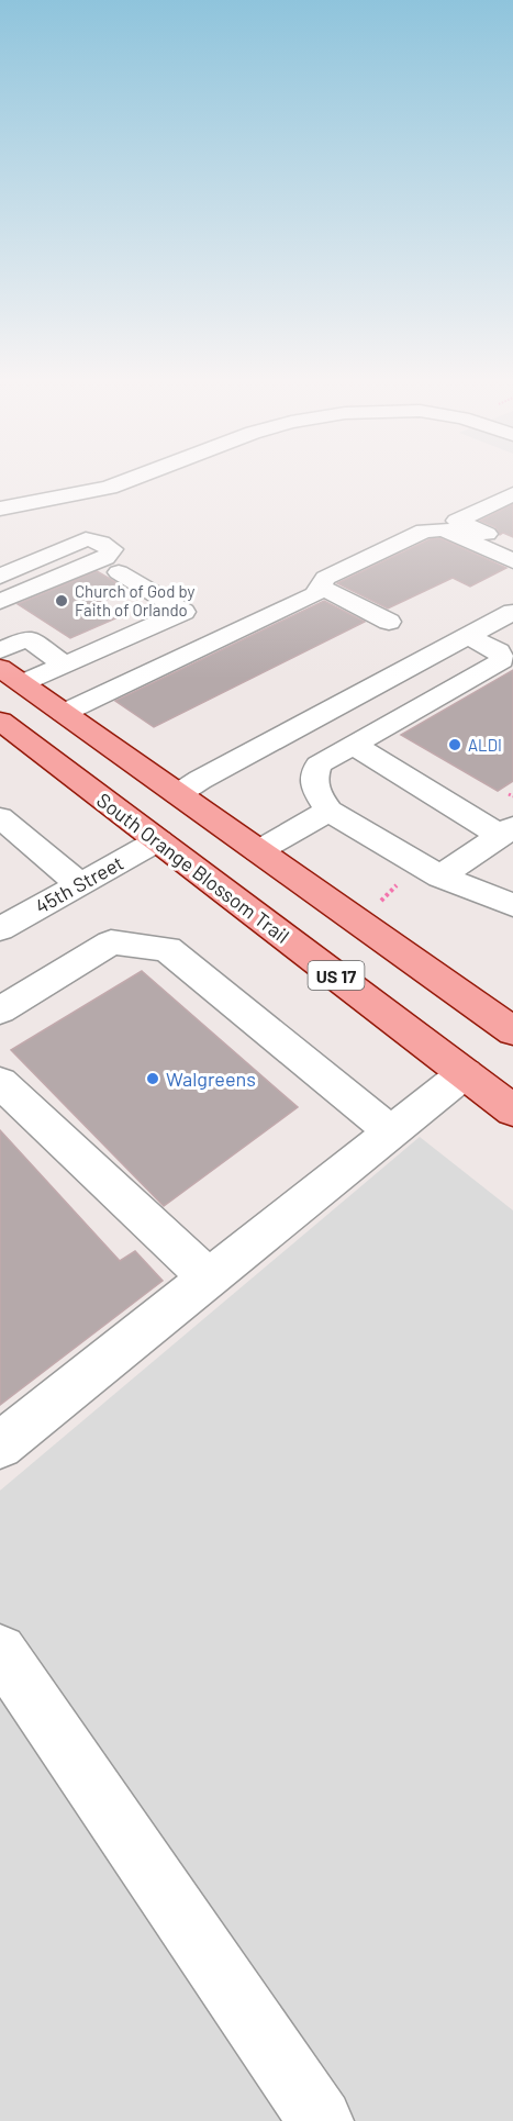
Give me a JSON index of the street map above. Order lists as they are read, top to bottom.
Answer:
{
  "streets": {
    "main road": ["South Orange Blossom Trail", "US 17"],
    "street": ["45th Street"]
  },
  "crossings": [
    ["South Orange Blossom Trail", "45th Street"]
  ],
  "places": ["Church of God by Faith of Orlando", "ALDI", "Walgreens"]
}
